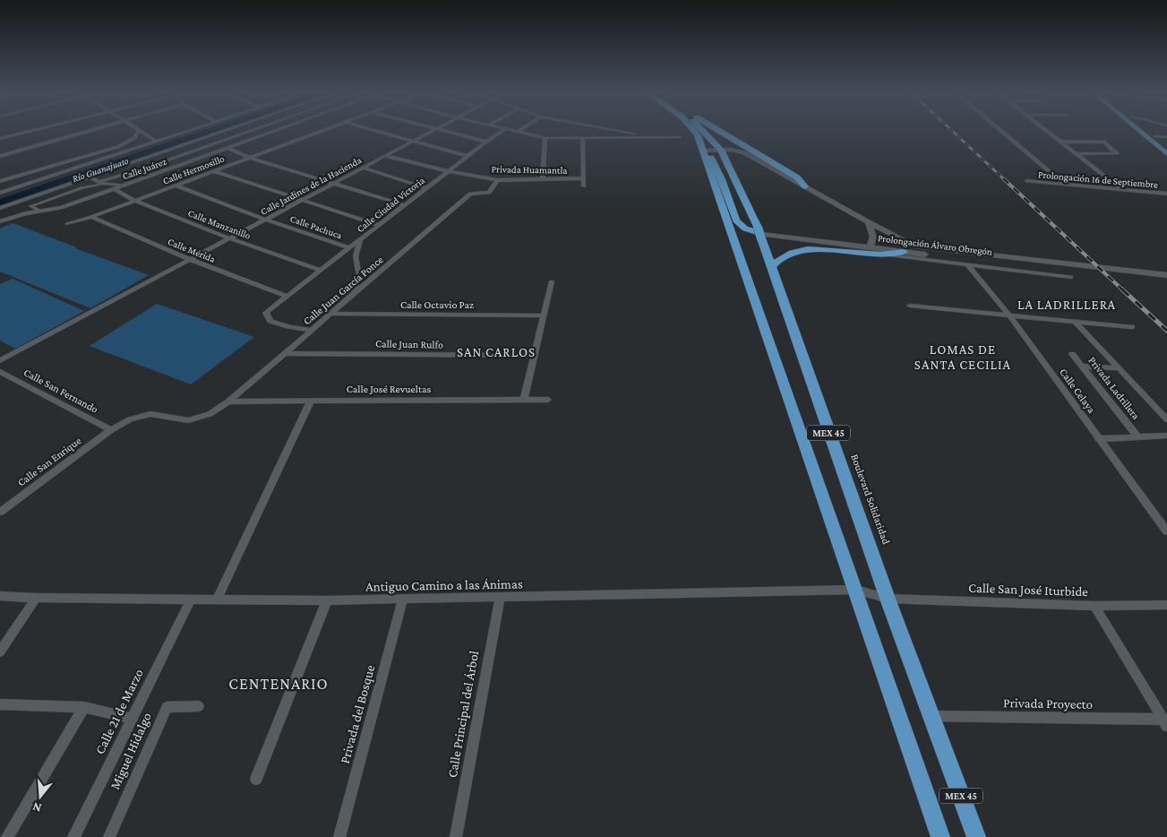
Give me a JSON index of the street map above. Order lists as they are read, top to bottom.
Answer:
{
  "streets": {
    "highway": ["MEX 45", "Boulevard Solidaridad"],
    "street": [
      "Calle Juárez",
      "Calle Hermosillo",
      "Privada Huamantla",
      "Prolongación 16 de Septiembre",
      "Calle Jardines de la Hacienda",
      "Calle Ciudad Victoria",
      "Calle Manzanillo",
      "Calle Pachuca",
      "Prolongación Álvaro Obregón",
      "Calle Mérida",
      "Calle Juan García Ponce",
      "Calle Octavio Paz",
      "Calle Juan Rulfo",
      "Privada Ladrillera",
      "Calle José Revueltas",
      "Calle San Fernando",
      "Calle Celaya",
      "Calle San Enrique",
      "Antiguo Camino a las Ánimas",
      "Calle San José Iturbide",
      "Privada Proyecto",
      "Calle 21 de Marzo",
      "Privada del Bosque",
      "Calle Principal del Árbol",
      "Miguel Hidalgo"
    ]
  },
  "crossings": [
    ["Calle Juárez", "Calle Manzanillo"],
    ["Calle Hermosillo", "Calle Manzanillo"],
    ["Calle Hermosillo", "Calle Pachuca"],
    ["Calle Hermosillo", "Calle Mérida"],
    ["Privada Huamantla", "Calle Jardines de la Hacienda"],
    ["Privada Huamantla", "Calle Ciudad Victoria"],
    ["Calle Jardines de la Hacienda", "Calle Manzanillo"],
    ["Calle Jardines de la Hacienda", "Calle Pachuca"],
    ["Calle Jardines de la Hacienda", "Calle Mérida"],
    ["Calle Ciudad Victoria", "Calle Manzanillo"],
    ["Calle Ciudad Victoria", "Calle Pachuca"],
    ["Calle Ciudad Victoria", "Calle Mérida"],
    ["Prolongación Álvaro Obregón", "Boulevard Solidaridad"],
    ["Calle Juan García Ponce", "Calle Octavio Paz"],
    ["Calle Juan García Ponce", "Calle Juan Rulfo"],
    ["Calle Juan García Ponce", "Calle José Revueltas"],
    ["Calle Juan García Ponce", "Calle San Enrique"],
    ["Calle José Revueltas", "Calle San Enrique"],
    ["Calle San Fernando", "Calle San Enrique"],
    ["MEX 45", "Antiguo Camino a las Ánimas"],
    ["Boulevard Solidaridad", "Antiguo Camino a las Ánimas"],
    ["Boulevard Solidaridad", "Calle San José Iturbide"],
    ["Boulevard Solidaridad", "Privada Proyecto"],
    ["Antiguo Camino a las Ánimas", "Calle San José Iturbide"],
    ["Antiguo Camino a las Ánimas", "Calle 21 de Marzo"],
    ["Antiguo Camino a las Ánimas", "Privada del Bosque"],
    ["Antiguo Camino a las Ánimas", "Calle Principal del Árbol"]
  ],
  "districts": [
    "LA LADRILLERA",
    "LOMAS DE SANTA CECILIA",
    "SAN CARLOS",
    "CENTENARIO"
  ],
  "water": ["Río Guanajuato"],
  "north": "bottom"
}
